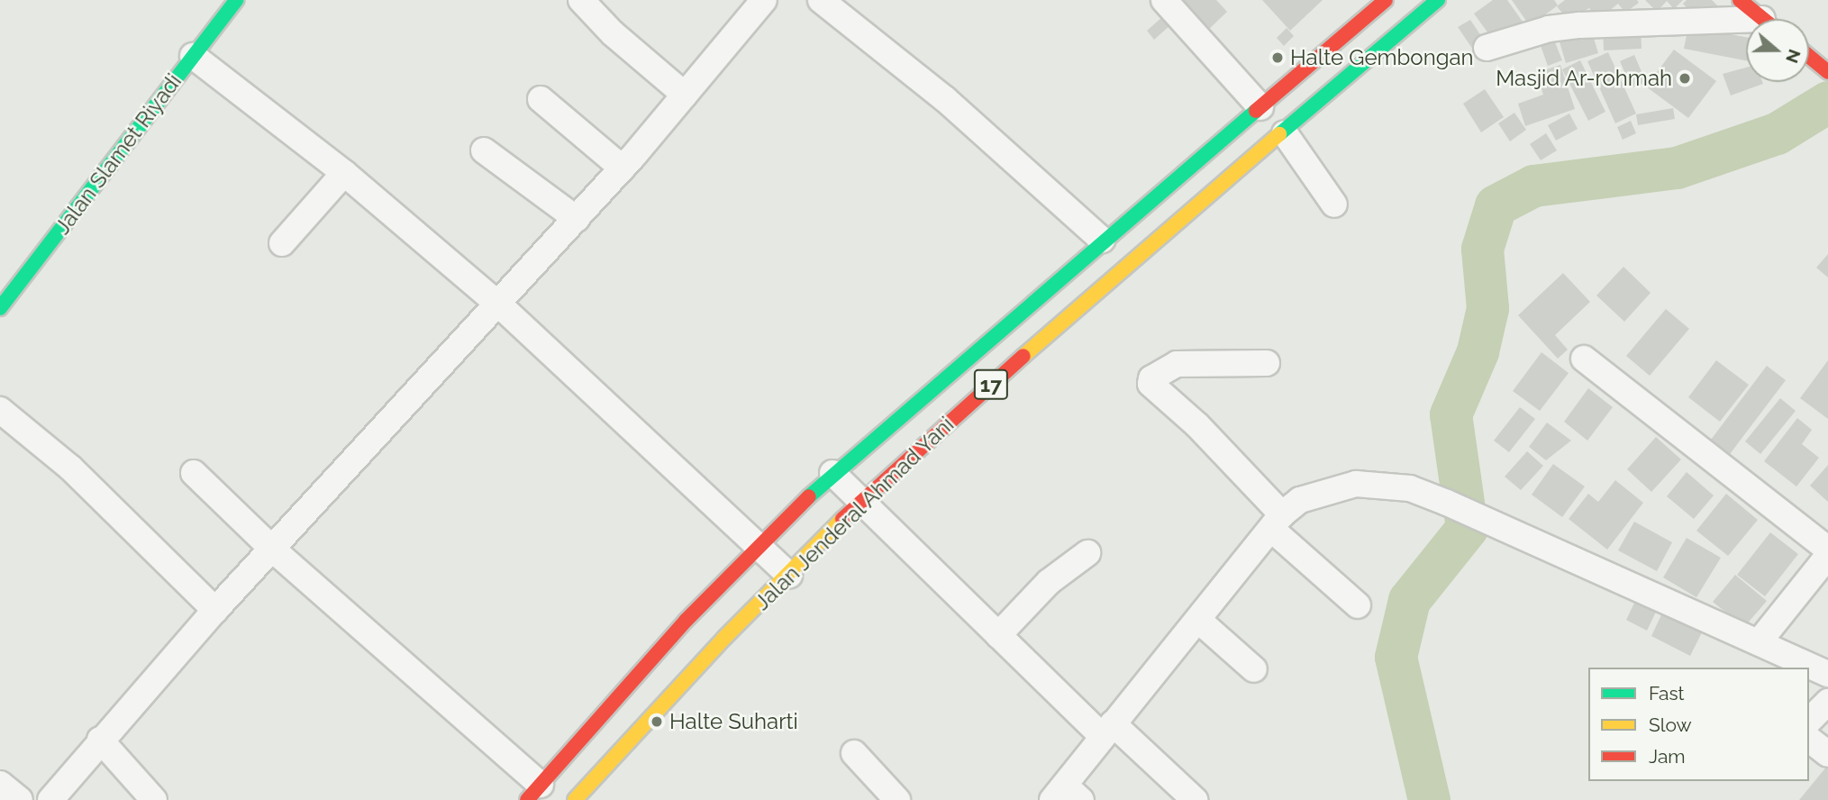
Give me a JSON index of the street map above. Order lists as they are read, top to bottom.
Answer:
{
  "streets": {
    "main road": ["Jalan Slamet Riyadi", "17", "Jalan Jenderal Ahmad Yani"]
  },
  "places": ["Halte Gembongan", "Masjid Ar-rohmah", "Halte Suharti"],
  "legend": ["Fast", "Slow", "Jam"],
  "north": "right"
}
